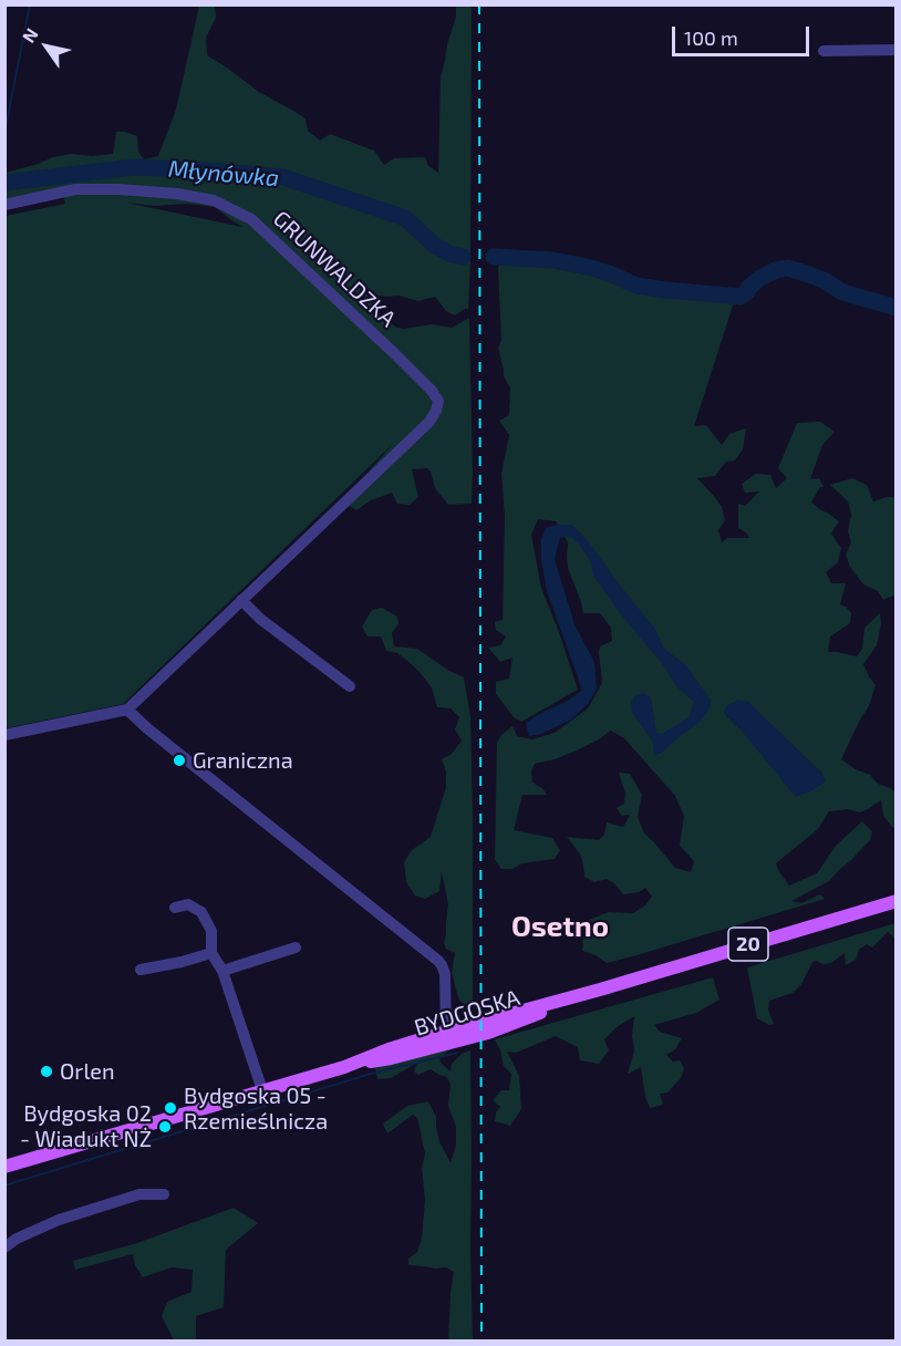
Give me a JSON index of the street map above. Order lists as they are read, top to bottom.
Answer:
{
  "streets": {
    "main road": ["20", "BYDGOSKA"],
    "street": ["GRUNWALDZKA"]
  },
  "districts": ["Osetno"],
  "water": ["Młynówka"],
  "places": [
    "Graniczna",
    "Orlen",
    "Bydgoska 05 - Rzemieślnicza",
    "Bydgoska 02 - Wiadukt NŻ"
  ],
  "scale_bar": "100 m",
  "north": "top left"
}
